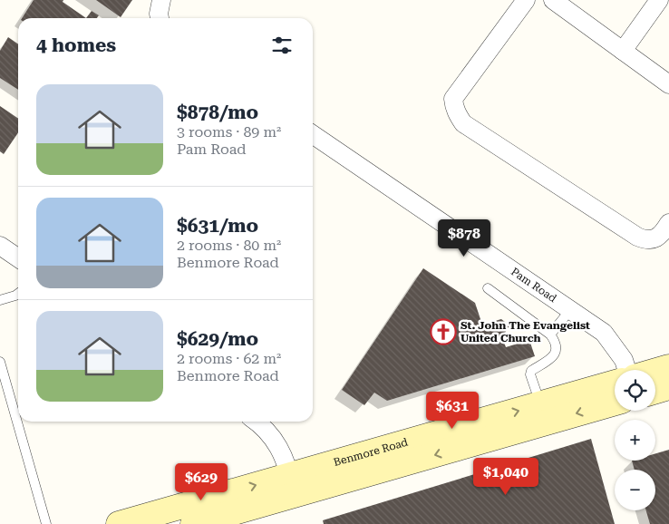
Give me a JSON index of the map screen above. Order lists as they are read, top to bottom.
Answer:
{
  "streets": {
    "street": ["Pam Road", "Benmore Road"]
  },
  "places": {
    "church": ["St. John The Evangelist United Church"]
  },
  "page": {
    "heading": "4 homes",
    "list": [
      {
        "name": "$878/mo",
        "note": "3 rooms · 89 m² · Pam Road"
      },
      {
        "name": "$631/mo",
        "note": "2 rooms · 80 m² · Benmore Road"
      },
      {
        "name": "$629/mo",
        "note": "2 rooms · 62 m² · Benmore Road"
      }
    ],
    "price": [
      "$878",
      "$631",
      "$1,040",
      "$629"
    ],
    "map_buttons": ["+", "−"]
  }
}
